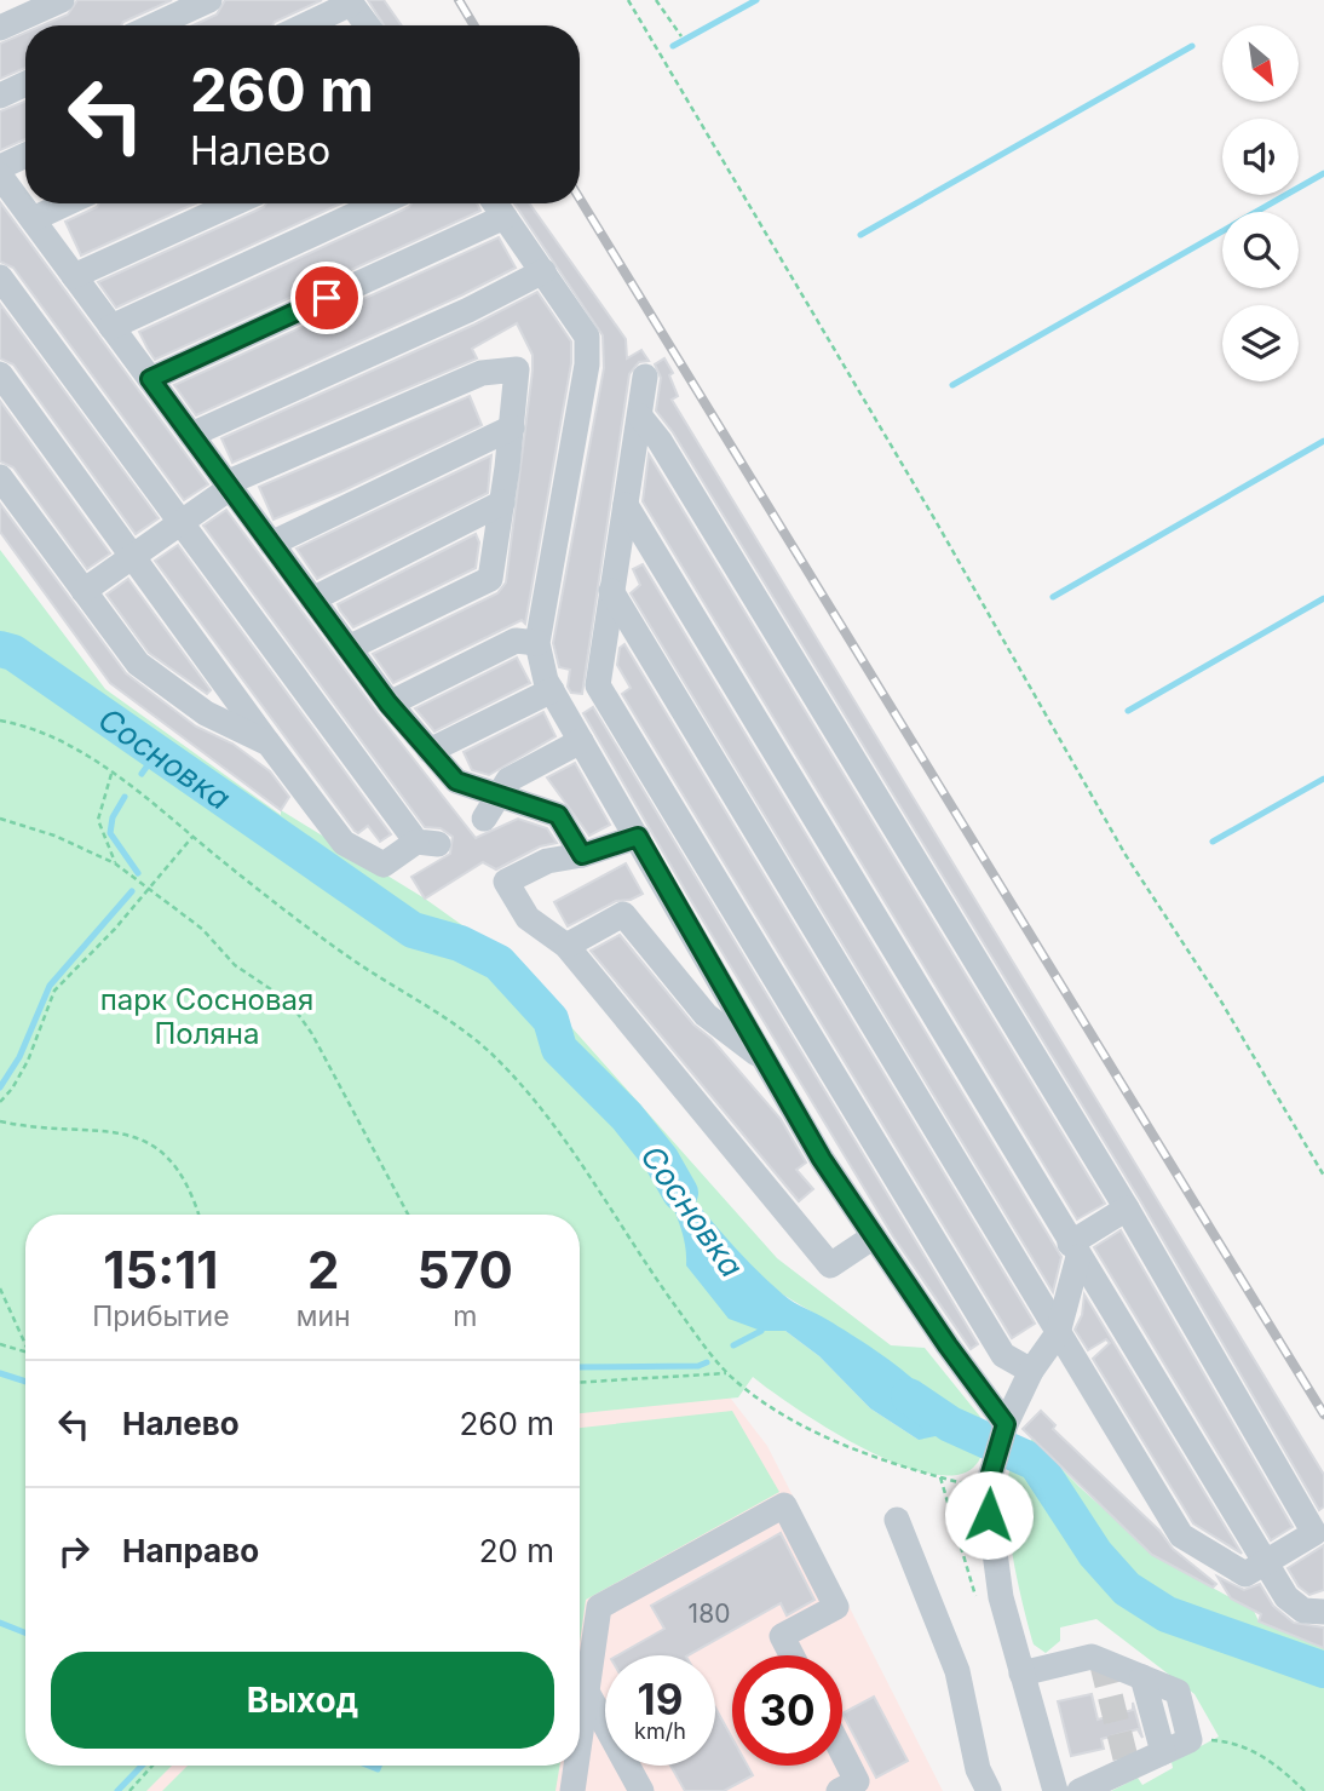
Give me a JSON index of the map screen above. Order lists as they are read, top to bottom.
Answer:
{
  "water": ["Сосновка"],
  "parks": ["парк Сосновая Поляна"],
  "house_numbers": ["180"],
  "north": "bottom right",
  "page": {
    "turn": ["260 m", "Налево"],
    "eta": [
      "15:11",
      "Прибытие",
      "2",
      "мин",
      "570",
      "m"
    ],
    "list": [
      {
        "name": "Налево",
        "value": "260 m"
      },
      {
        "name": "Направо",
        "value": "20 m"
      }
    ],
    "buttons": "Выход",
    "speed": "19 km/h",
    "limit": "30"
  }
}
